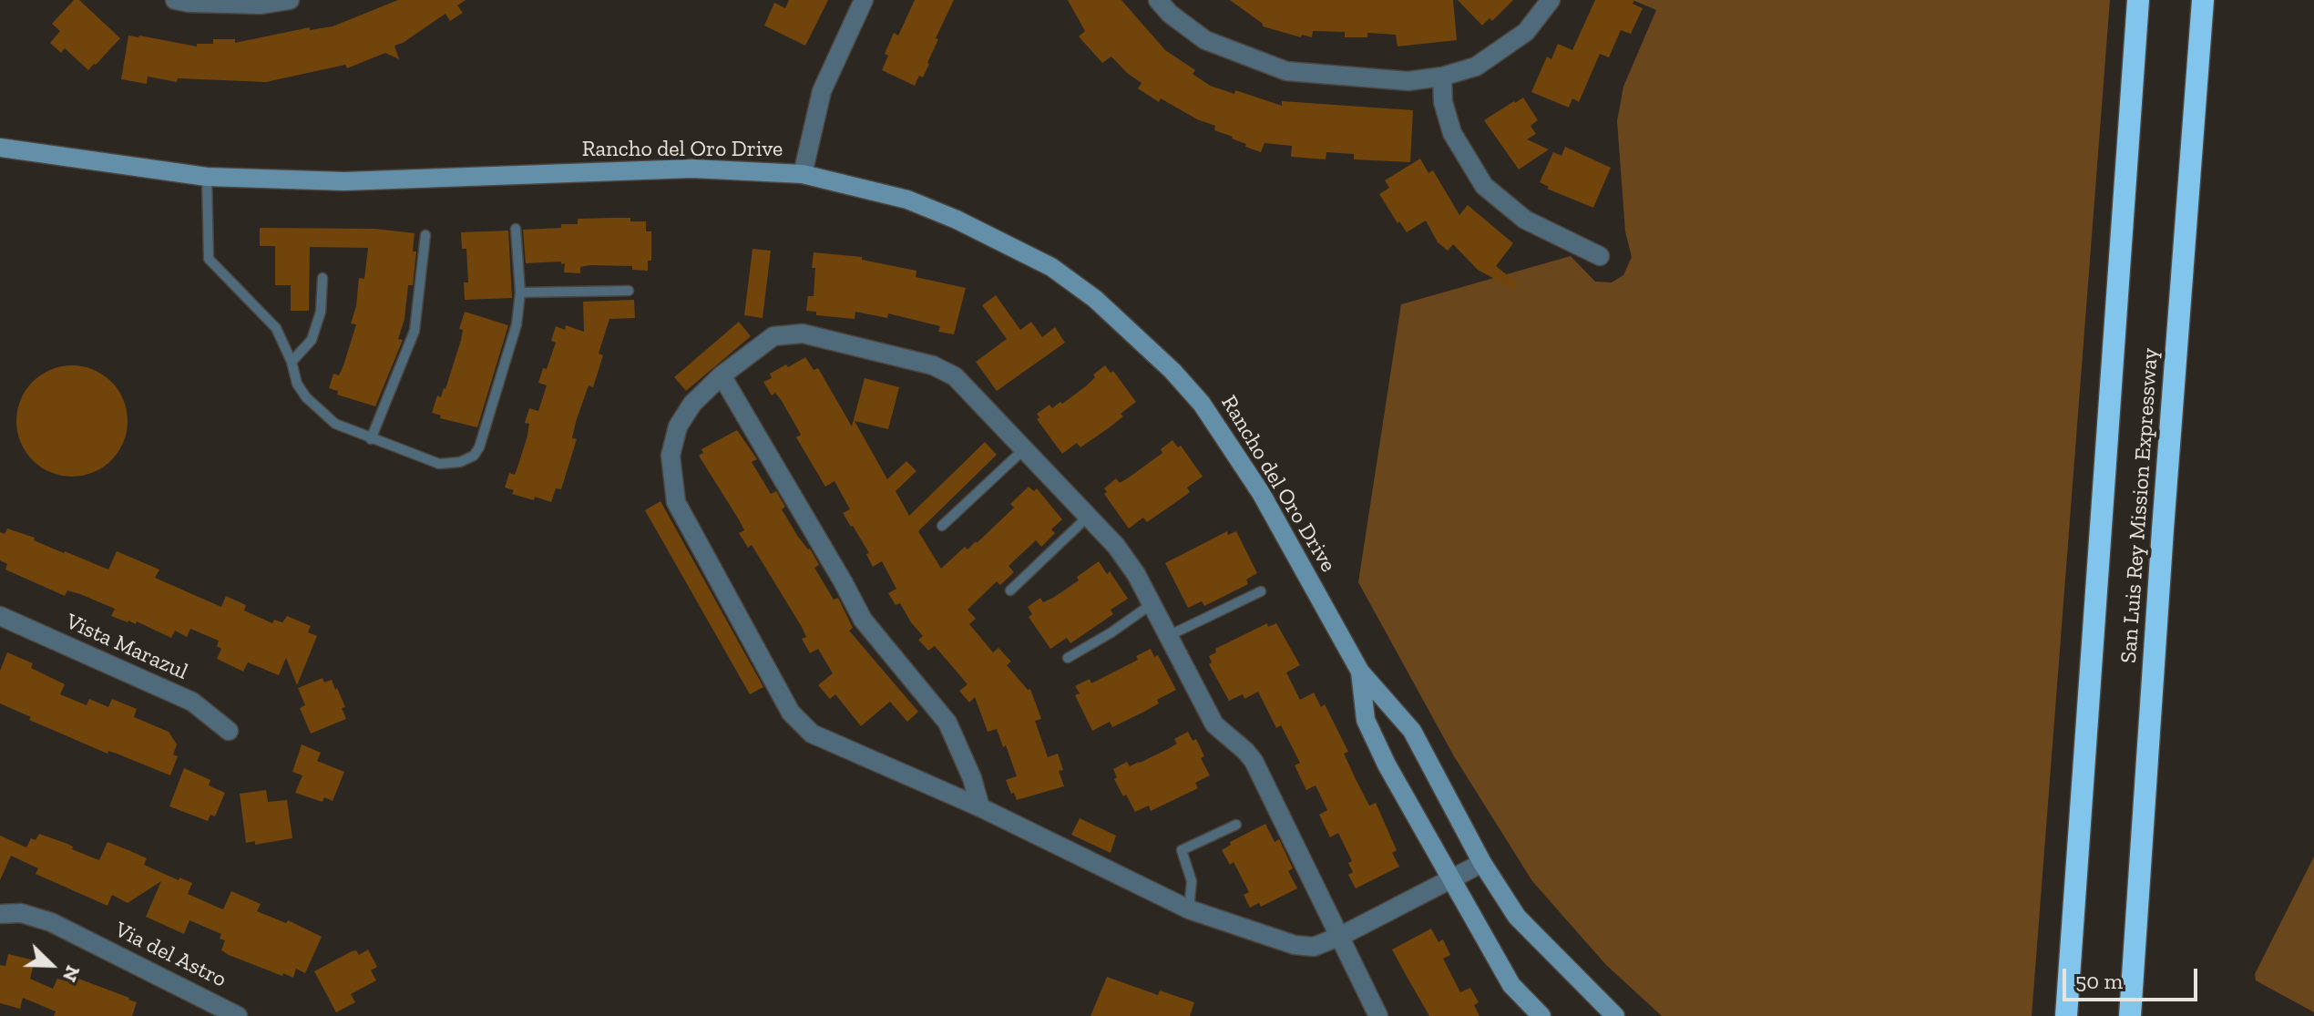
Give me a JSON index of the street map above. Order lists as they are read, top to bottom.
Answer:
{
  "streets": {
    "highway": ["San Luis Rey Mission Expressway"],
    "main road": ["Rancho del Oro Drive"],
    "street": ["Vista Marazul", "Via del Astro"]
  },
  "scale_bar": "50 m",
  "north": "bottom right"
}
